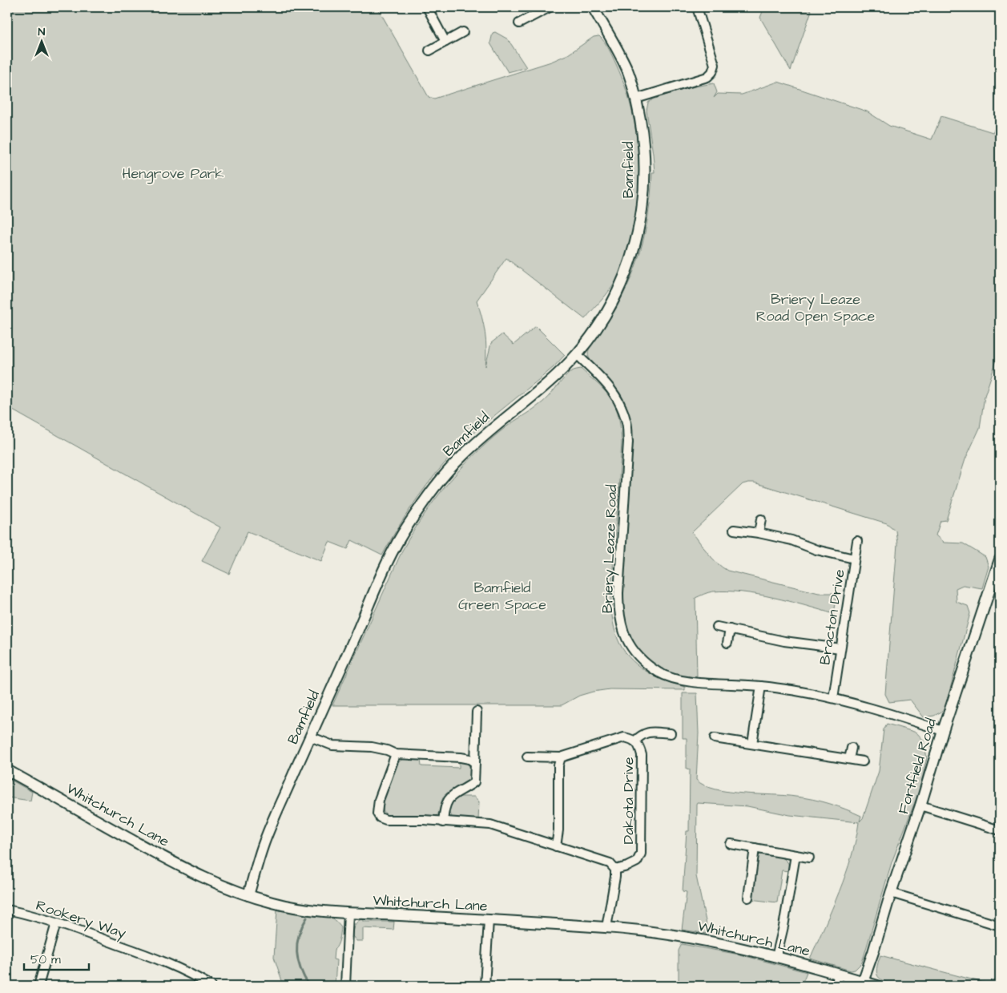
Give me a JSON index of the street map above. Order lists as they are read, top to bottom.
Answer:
{
  "streets": {
    "street": [
      "Bamfield",
      "Briery Leaze Road",
      "Bracton Drive",
      "Fortfield Road",
      "Dakota Drive",
      "Whitchurch Lane",
      "Rookery Way"
    ]
  },
  "crossings": [
    ["Bamfield", "Briery Leaze Road"],
    ["Bamfield", "Whitchurch Lane"],
    ["Briery Leaze Road", "Bracton Drive"],
    ["Briery Leaze Road", "Fortfield Road"],
    ["Fortfield Road", "Whitchurch Lane"]
  ],
  "parks": ["Hengrove Park", "Briery Leaze Road Open Space", "Bamfield Green Space"],
  "scale_bar": "50 m",
  "north": "top"
}
